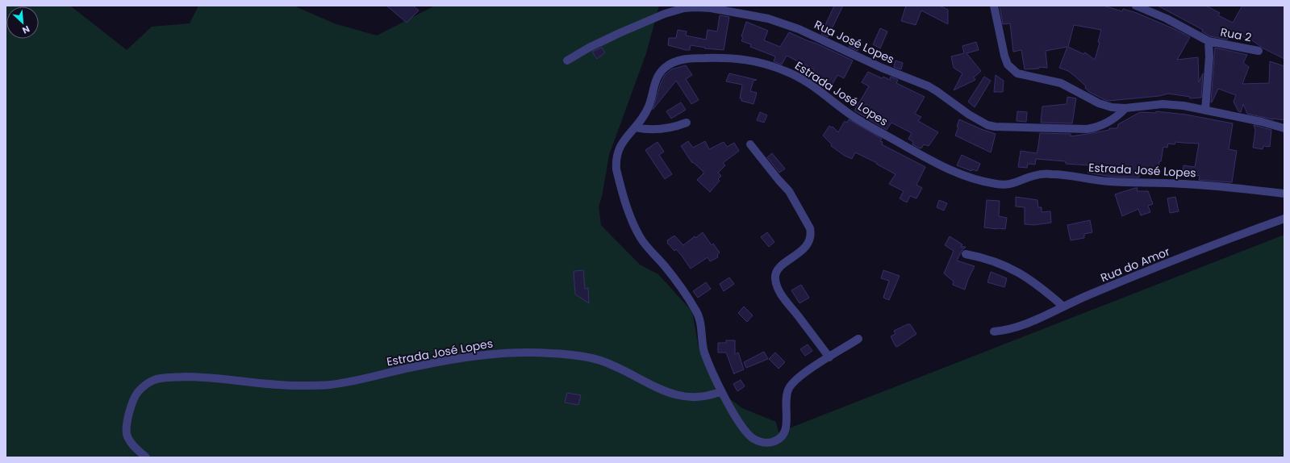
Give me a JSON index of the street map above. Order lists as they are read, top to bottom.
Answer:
{
  "streets": {
    "street": [
      "Rua 2",
      "Rua José Lopes",
      "Estrada José Lopes",
      "Rua do Amor"
    ]
  },
  "north": "bottom right"
}
